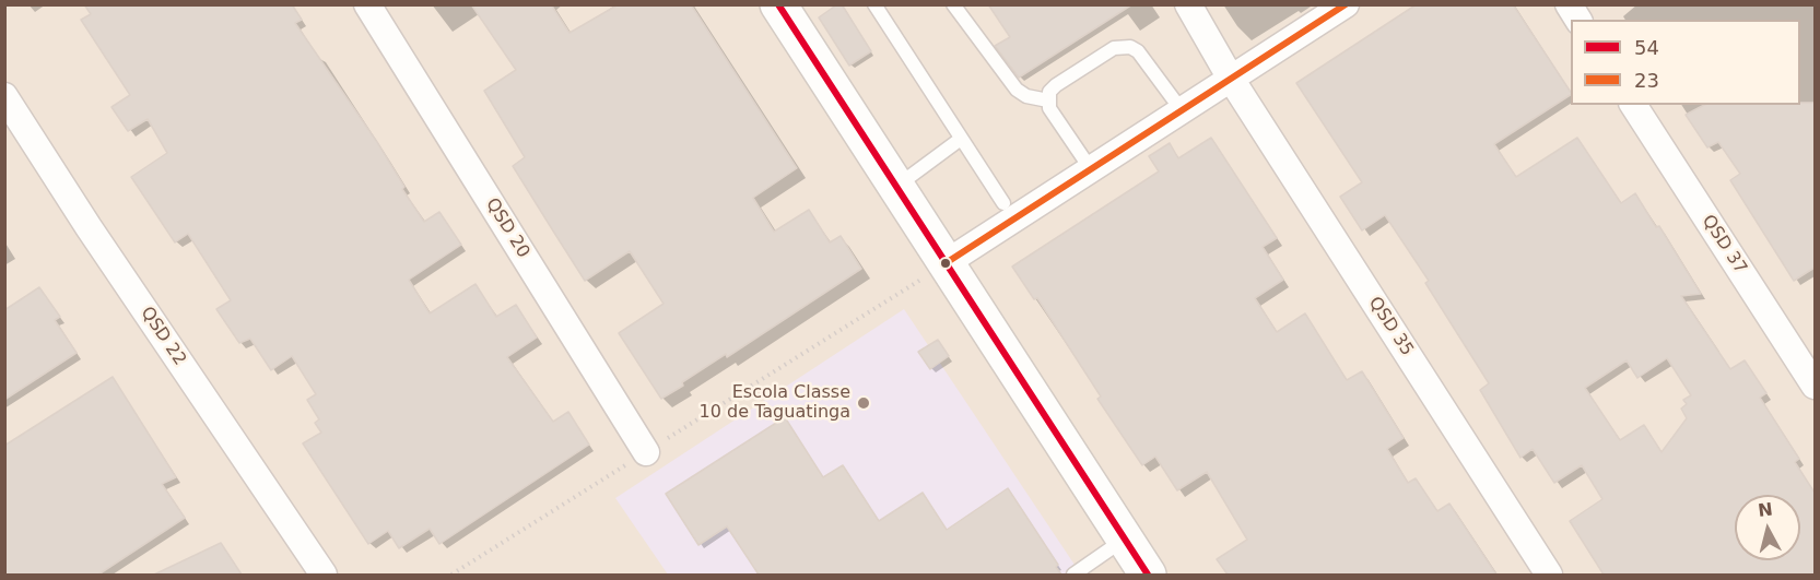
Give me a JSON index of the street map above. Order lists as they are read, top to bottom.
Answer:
{
  "streets": {
    "street": [
      "QSD 20",
      "QSD 37",
      "QSD 35",
      "QSD 22"
    ]
  },
  "places": ["Escola Classe 10 de Taguatinga"],
  "lines": ["transit line 54", "transit line 23"],
  "legend": ["54", "23"],
  "north": "top"
}
